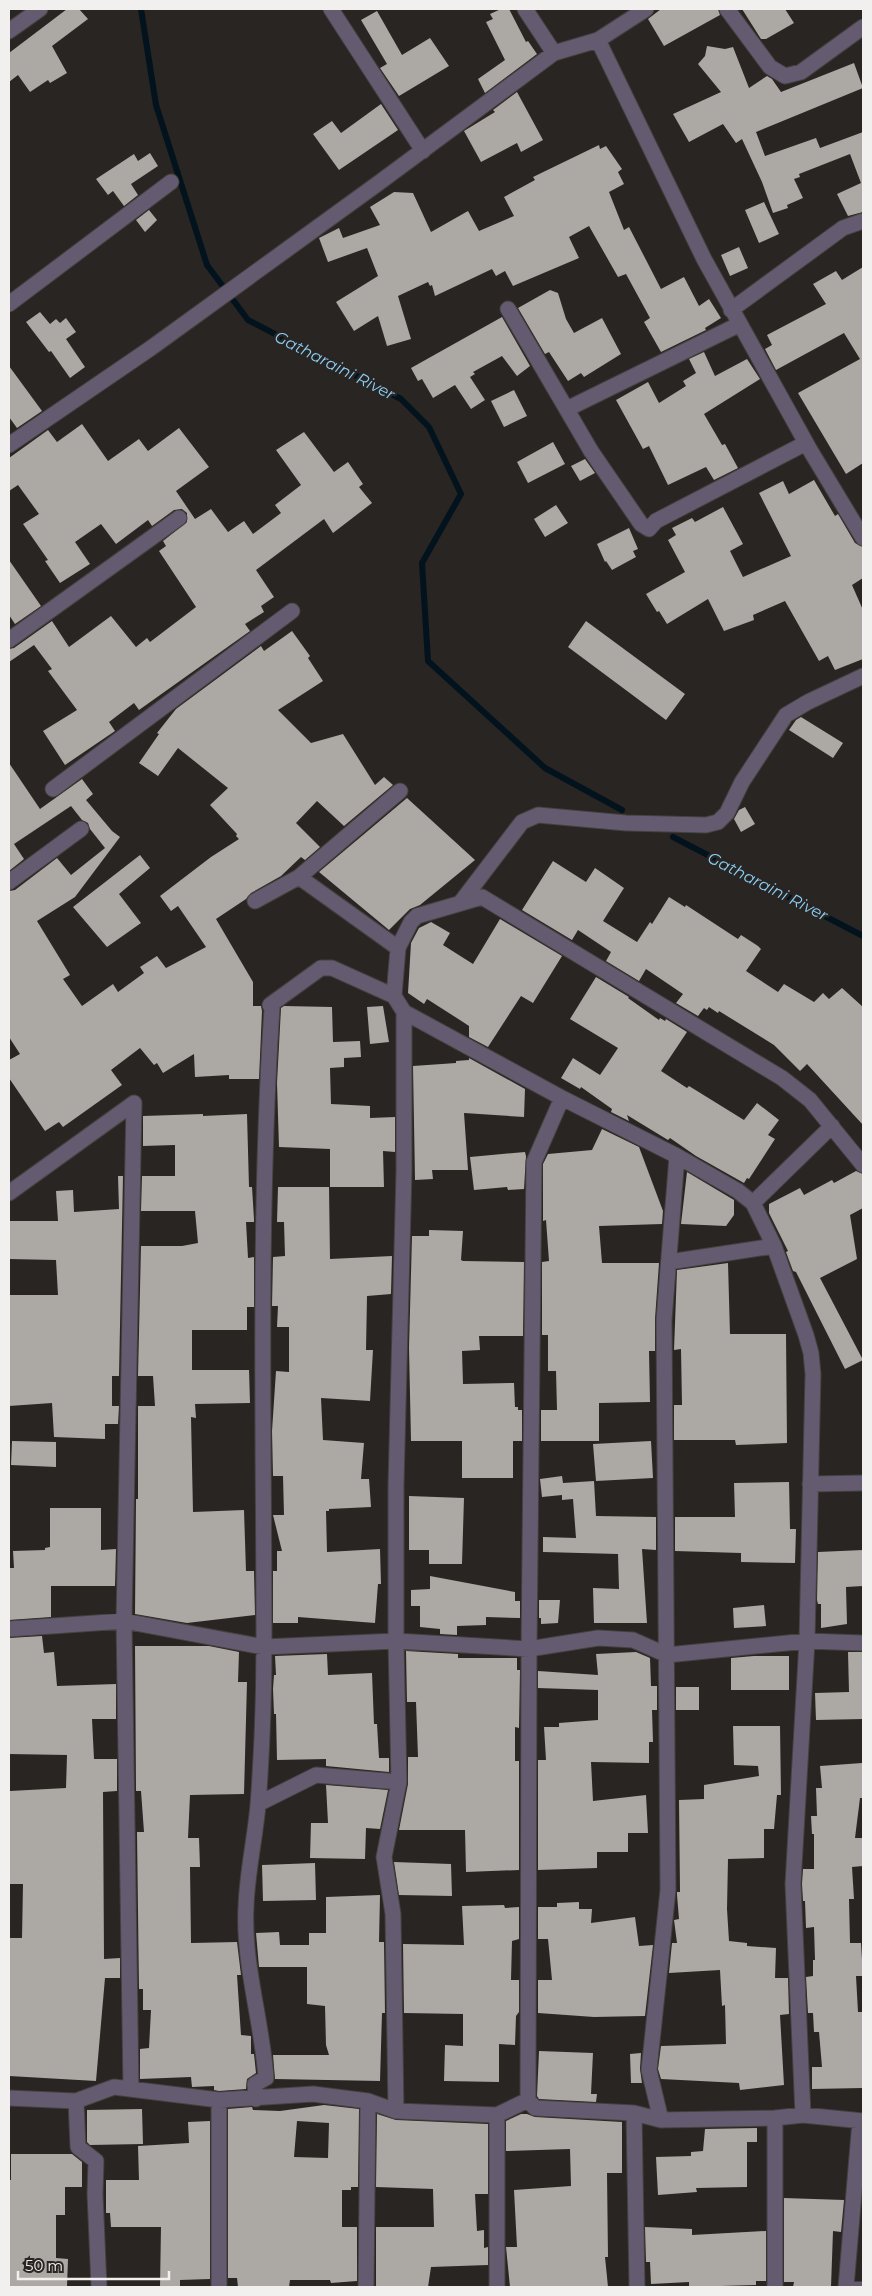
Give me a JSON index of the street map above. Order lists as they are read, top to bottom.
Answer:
{
  "water": ["Gatharaini River"],
  "scale_bar": "50 m"
}
